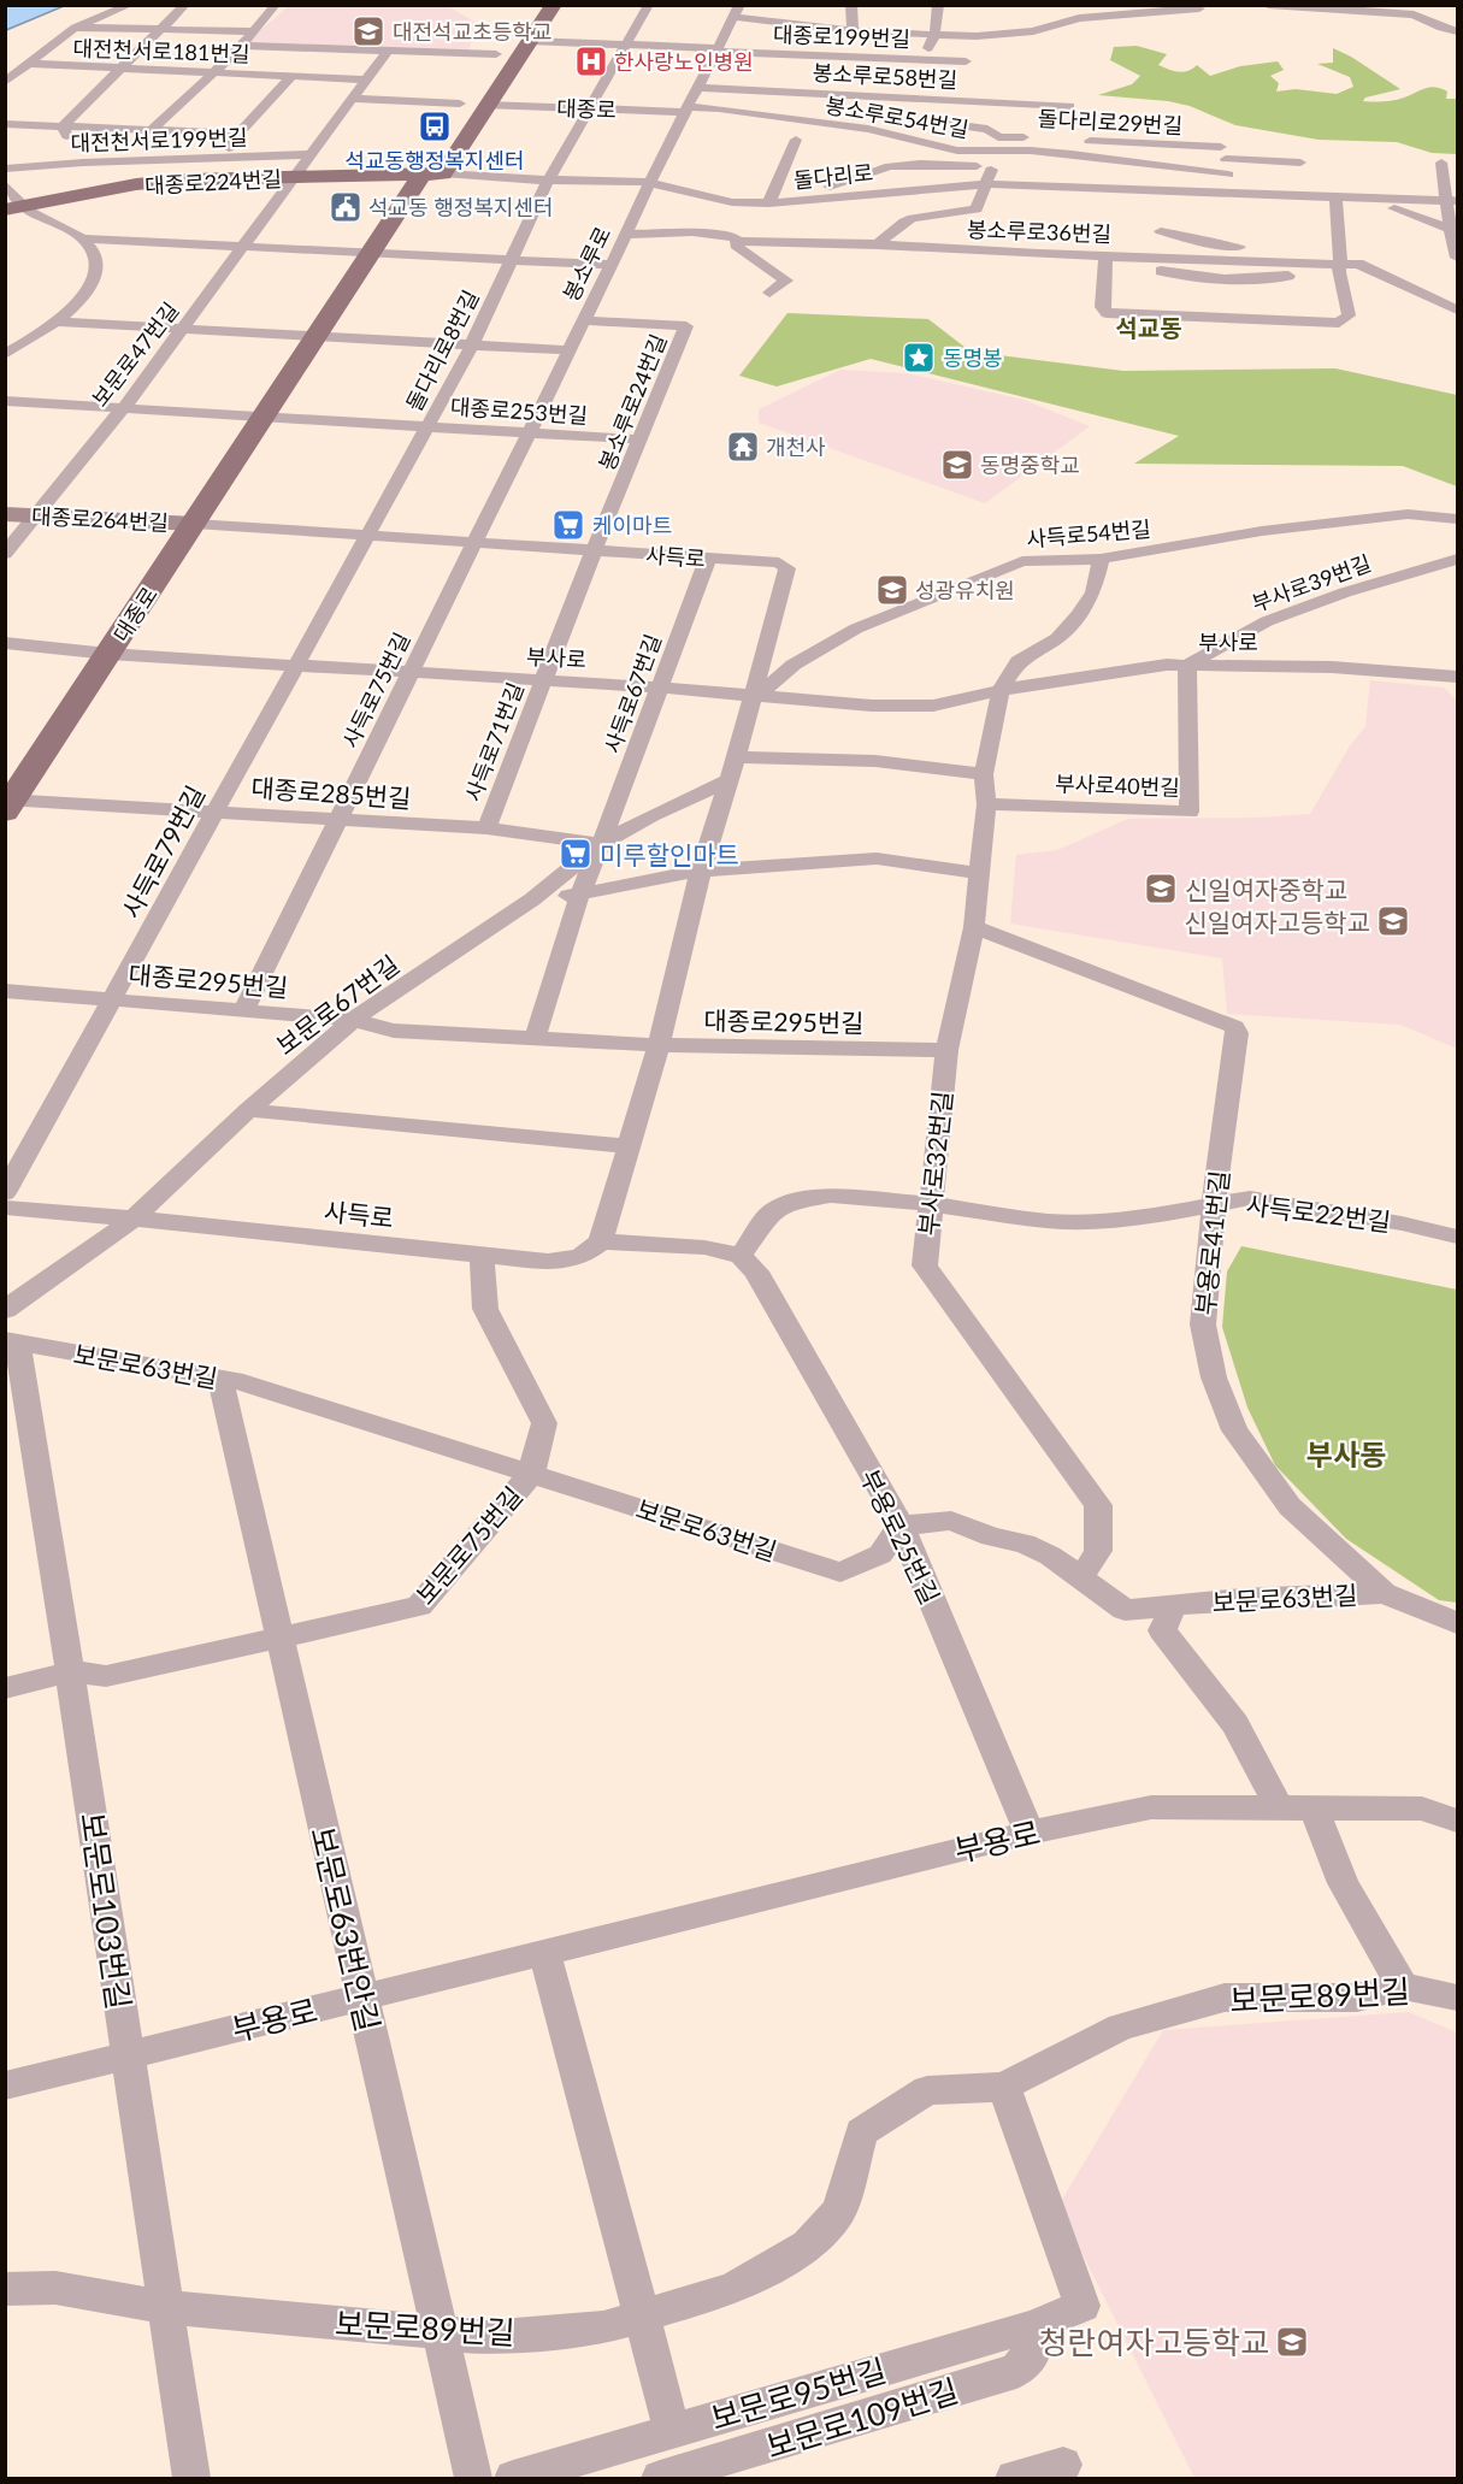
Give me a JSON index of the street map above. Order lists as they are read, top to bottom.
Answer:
{
  "streets": {
    "main road": ["대종로", "대종로224번길"],
    "street": [
      "대종로199번길",
      "대전천서로181번길",
      "봉소루로58번길",
      "봉소루로54번길",
      "돌다리로29번길",
      "대전천서로199번길",
      "돌다리로",
      "봉소루로36번길",
      "봉소루로",
      "돌다리로8번길",
      "보문로47번길",
      "봉소루로24번길",
      "대종로253번길",
      "대종로264번길",
      "사득로54번길",
      "사득로",
      "부사로39번길",
      "부사로",
      "사득로75번길",
      "사득로67번길",
      "사득로71번길",
      "부사로40번길",
      "대종로285번길",
      "사득로79번길",
      "대종로295번길",
      "보문로67번길",
      "부사로32번길",
      "사득로22번길",
      "부용로41번길",
      "보문로63번길",
      "부용로25번길",
      "보문로75번길",
      "부용로",
      "보문로103번길",
      "보문로63번안길",
      "보문로89번길",
      "보문로95번길",
      "보문로109번길"
    ]
  },
  "crossings": [
    ["대종로199번길", "봉소루로58번길"],
    ["대종로199번길", "대종로"],
    ["대종로199번길", "봉소루로"],
    ["대종로199번길", "돌다리로8번길"],
    ["대전천서로181번길", "대전천서로199번길"],
    ["대전천서로181번길", "보문로47번길"],
    ["봉소루로58번길", "봉소루로54번길"],
    ["봉소루로58번길", "돌다리로29번길"],
    ["봉소루로58번길", "봉소루로"],
    ["대종로", "봉소루로54번길"],
    ["대종로", "돌다리로"],
    ["대종로", "대종로224번길"],
    ["대종로", "봉소루로"],
    ["대종로", "돌다리로8번길"],
    ["대종로", "대종로253번길"],
    ["대종로", "대종로264번길"],
    ["대종로", "사득로"],
    ["대종로", "부사로"],
    ["대종로", "대종로285번길"],
    ["봉소루로54번길", "돌다리로29번길"],
    ["봉소루로54번길", "봉소루로"],
    ["대전천서로199번길", "보문로47번길"],
    ["돌다리로", "대종로224번길"],
    ["돌다리로", "봉소루로"],
    ["돌다리로", "돌다리로8번길"],
    ["대종로224번길", "보문로47번길"],
    ["봉소루로36번길", "봉소루로"],
    ["봉소루로", "봉소루로24번길"],
    ["봉소루로", "대종로253번길"],
    ["봉소루로", "사득로"],
    ["봉소루로", "사득로75번길"],
    ["돌다리로8번길", "대종로253번길"],
    ["돌다리로8번길", "사득로"],
    ["돌다리로8번길", "사득로79번길"],
    ["보문로47번길", "대종로264번길"],
    ["봉소루로24번길", "대종로253번길"],
    ["봉소루로24번길", "사득로"],
    ["봉소루로24번길", "사득로71번길"],
    ["대종로264번길", "사득로"],
    ["사득로54번길", "사득로"],
    ["사득로54번길", "부사로"],
    ["사득로", "부사로"],
    ["사득로", "사득로75번길"],
    ["사득로", "사득로67번길"],
    ["사득로", "사득로71번길"],
    ["사득로", "사득로79번길"],
    ["사득로", "대종로295번길"],
    ["사득로", "보문로67번길"],
    ["사득로", "보문로75번길"],
    ["부사로39번길", "부사로"],
    ["부사로39번길", "부사로40번길"],
    ["부사로", "사득로75번길"],
    ["부사로", "사득로67번길"],
    ["부사로", "사득로71번길"],
    ["부사로", "부사로40번길"],
    ["부사로", "사득로79번길"],
    ["부사로", "부사로32번길"],
    ["사득로75번길", "대종로285번길"],
    ["사득로75번길", "대종로295번길"],
    ["사득로67번길", "대종로285번길"],
    ["사득로67번길", "보문로67번길"],
    ["사득로71번길", "대종로285번길"],
    ["부사로40번길", "부사로32번길"],
    ["대종로285번길", "사득로79번길"],
    ["대종로285번길", "보문로67번길"],
    ["사득로79번길", "대종로295번길"],
    ["대종로295번길", "보문로67번길"],
    ["대종로295번길", "부사로32번길"],
    ["부사로32번길", "사득로22번길"],
    ["부사로32번길", "부용로41번길"],
    ["부사로32번길", "보문로63번길"],
    ["사득로22번길", "부용로41번길"],
    ["사득로22번길", "부용로25번길"],
    ["부용로41번길", "보문로63번길"],
    ["보문로63번길", "부용로25번길"],
    ["보문로63번길", "보문로75번길"],
    ["보문로63번길", "보문로103번길"],
    ["보문로63번길", "보문로63번안길"],
    ["부용로25번길", "부용로"],
    ["보문로75번길", "보문로103번길"],
    ["보문로75번길", "보문로63번안길"],
    ["부용로", "보문로103번길"],
    ["부용로", "보문로63번안길"],
    ["보문로103번길", "보문로89번길"],
    ["보문로63번안길", "보문로89번길"],
    ["보문로89번길", "보문로95번길"],
    ["보문로95번길", "보문로109번길"]
  ],
  "districts": ["석교동", "부사동"],
  "places": {
    "school or university": [
      "대전석교초등학교",
      "동명중학교",
      "성광유치원",
      "신일여자중학교",
      "신일여자고등학교",
      "청란여자고등학교"
    ],
    "hospital": ["한사랑노인병원"],
    "bus stop": ["석교동행정복지센터"],
    "public building": ["석교동 행정복지센터"],
    "place": ["동명봉"],
    "temple": ["개천사"],
    "supermarket": ["케이마트", "미루할인마트"]
  }
}
